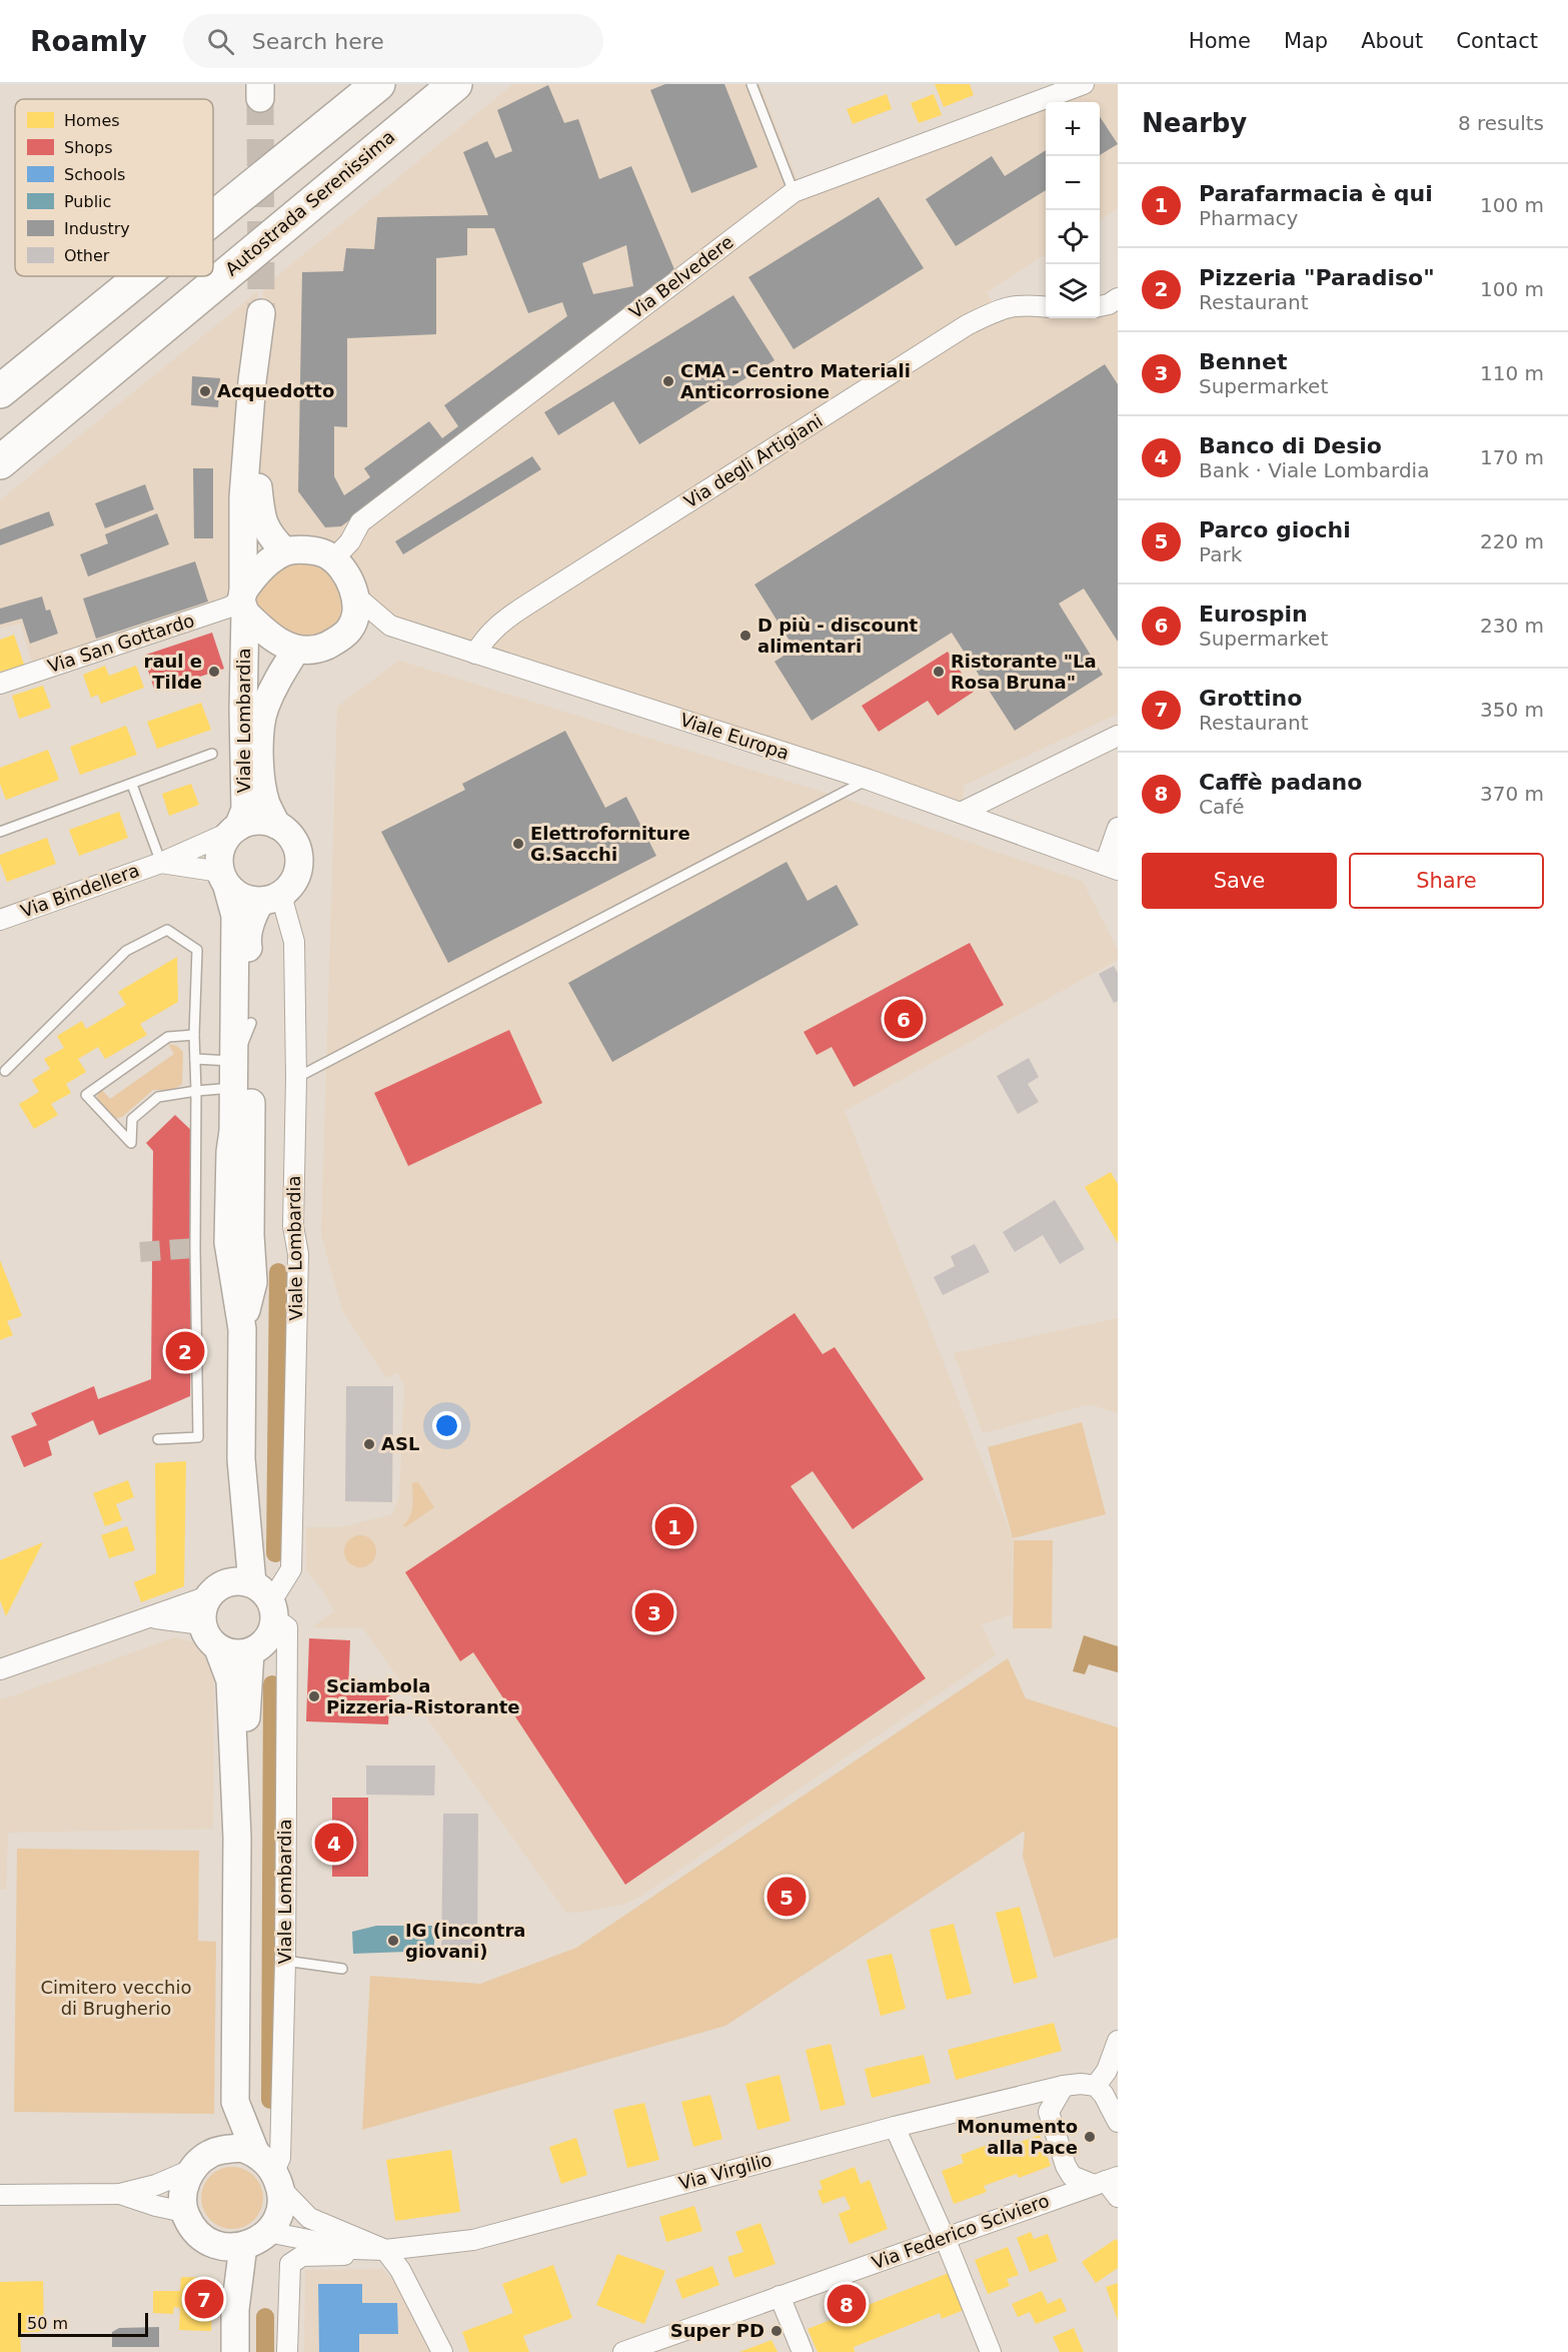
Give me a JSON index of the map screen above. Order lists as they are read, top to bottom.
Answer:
{
  "streets": {
    "highway": ["Autostrada Serenissima"],
    "main road": ["Viale Lombardia"],
    "street": [
      "Via Belvedere",
      "Via degli Artigiani",
      "Via San Gottardo",
      "Viale Europa",
      "Via Bindellera",
      "Via Virgilio",
      "Via Federico Sciviero"
    ]
  },
  "crossings": [
    ["Via Belvedere", "Via San Gottardo"],
    ["Via Belvedere", "Viale Lombardia"],
    ["Via Belvedere", "Viale Europa"],
    ["Via degli Artigiani", "Viale Europa"],
    ["Via San Gottardo", "Viale Lombardia"],
    ["Via San Gottardo", "Viale Europa"],
    ["Viale Lombardia", "Viale Europa"],
    ["Viale Lombardia", "Via Bindellera"],
    ["Viale Lombardia", "Via Virgilio"]
  ],
  "parks": ["Cimitero vecchio di Brugherio"],
  "places": [
    "CMA - Centro Materiali Anticorrosione",
    "Acquedotto",
    "D più - discount alimentari",
    "raul e Tilde",
    "Ristorante \"La Rosa Bruna\"",
    "Elettroforniture G.Sacchi",
    "ASL",
    "Sciambola Pizzeria-Ristorante",
    "IG (incontra giovani)",
    "Monumento alla Pace",
    "Super PD"
  ],
  "legend": [
    "Homes",
    "Shops",
    "Schools",
    "Public",
    "Industry",
    "Other"
  ],
  "scale_bar": "50 m",
  "page": {
    "header": "Roamly",
    "search": "Search here",
    "nav": [
      "Home",
      "Map",
      "About",
      "Contact"
    ],
    "heading": ["Nearby", "8 results"],
    "map_buttons": ["+", "−"],
    "list": [
      {
        "mark": "1",
        "name": "Parafarmacia è qui",
        "note": "Pharmacy",
        "value": "100 m"
      },
      {
        "mark": "2",
        "name": "Pizzeria \"Paradiso\"",
        "note": "Restaurant",
        "value": "100 m"
      },
      {
        "mark": "3",
        "name": "Bennet",
        "note": "Supermarket",
        "value": "110 m"
      },
      {
        "mark": "4",
        "name": "Banco di Desio",
        "note": "Bank · Viale Lombardia",
        "value": "170 m"
      },
      {
        "mark": "5",
        "name": "Parco giochi",
        "note": "Park",
        "value": "220 m"
      },
      {
        "mark": "6",
        "name": "Eurospin",
        "note": "Supermarket",
        "value": "230 m"
      },
      {
        "mark": "7",
        "name": "Grottino",
        "note": "Restaurant",
        "value": "350 m"
      },
      {
        "mark": "8",
        "name": "Caffè padano",
        "note": "Café",
        "value": "370 m"
      }
    ],
    "buttons": ["Save", "Share"],
    "pins": [
      "6",
      "2",
      "1",
      "3",
      "4",
      "5",
      "7",
      "8"
    ],
    "scale": "50 m"
  }
}
